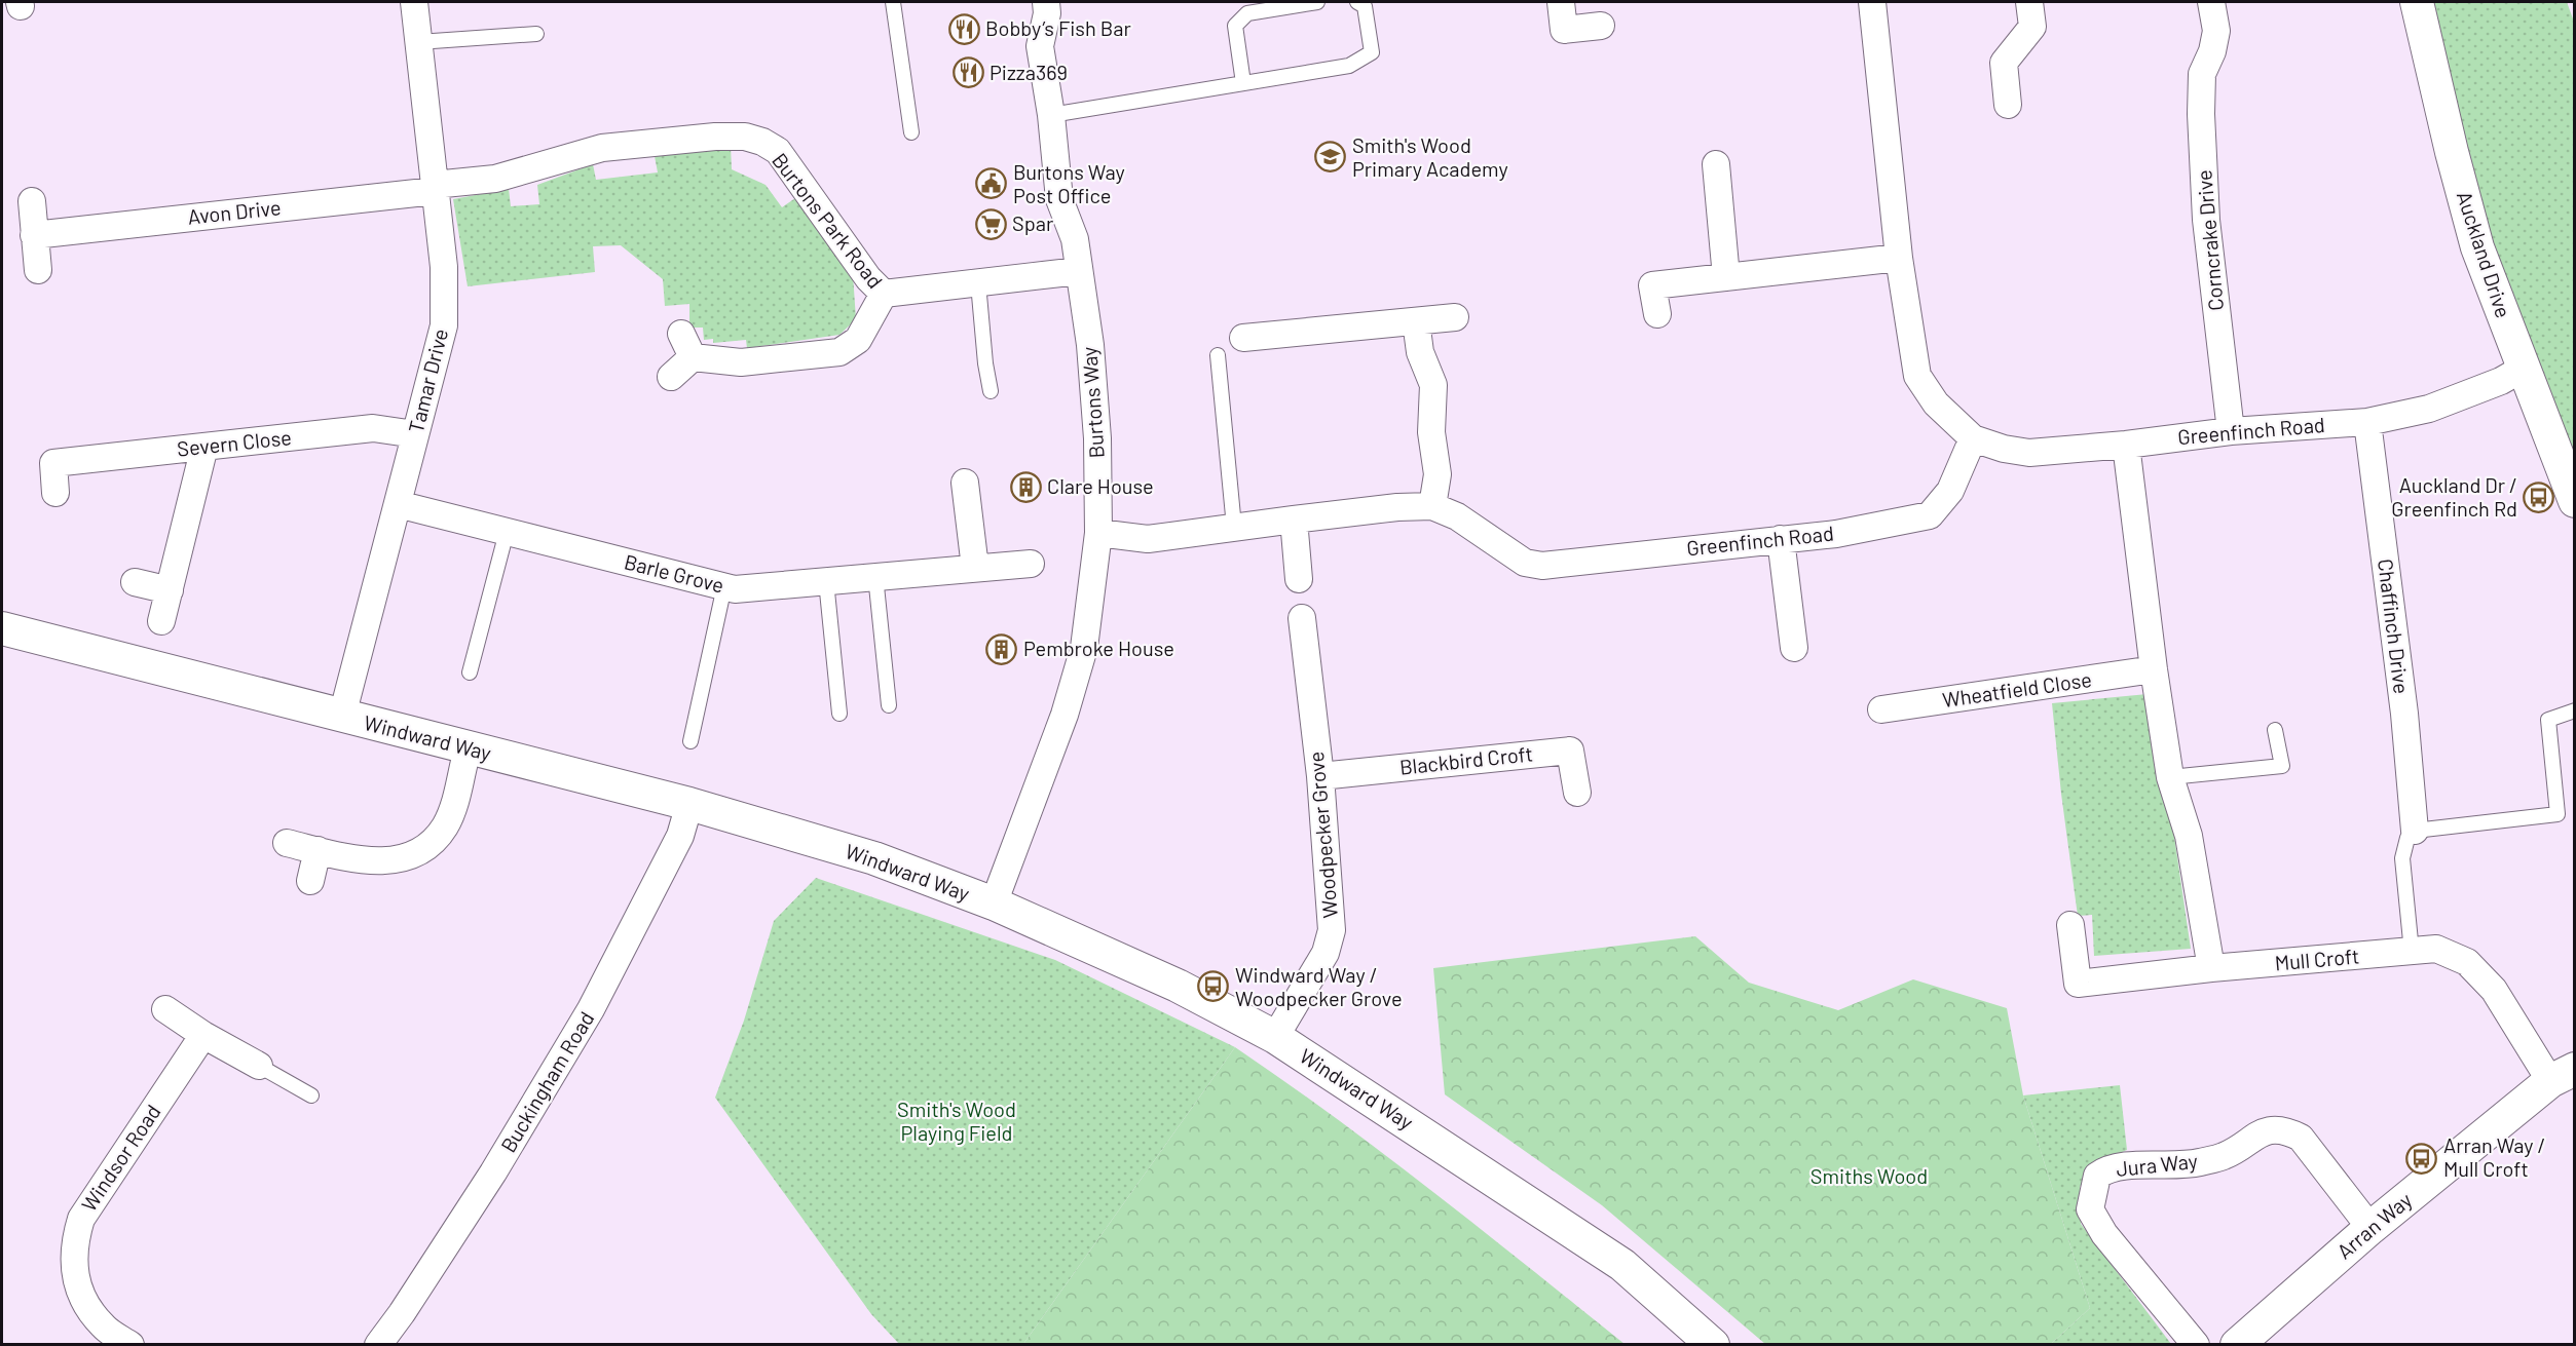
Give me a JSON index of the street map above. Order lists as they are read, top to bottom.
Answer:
{
  "streets": {
    "street": [
      "Avon Drive",
      "Burtons Park Road",
      "Corncrake Drive",
      "Auckland Drive",
      "Tamar Drive",
      "Burtons Way",
      "Greenfinch Road",
      "Severn Close",
      "Barle Grove",
      "Chaffinch Drive",
      "Wheatfield Close",
      "Windward Way",
      "Blackbird Croft",
      "Woodpecker Grove",
      "Mull Croft",
      "Buckingham Road",
      "Windsor Road",
      "Jura Way",
      "Arran Way"
    ]
  },
  "crossings": [
    ["Avon Drive", "Burtons Park Road"],
    ["Avon Drive", "Tamar Drive"],
    ["Burtons Park Road", "Tamar Drive"],
    ["Burtons Park Road", "Burtons Way"],
    ["Corncrake Drive", "Greenfinch Road"],
    ["Auckland Drive", "Greenfinch Road"],
    ["Tamar Drive", "Severn Close"],
    ["Tamar Drive", "Barle Grove"],
    ["Tamar Drive", "Windward Way"],
    ["Burtons Way", "Windward Way"],
    ["Greenfinch Road", "Chaffinch Drive"],
    ["Windward Way", "Woodpecker Grove"],
    ["Windward Way", "Buckingham Road"],
    ["Blackbird Croft", "Woodpecker Grove"],
    ["Mull Croft", "Arran Way"],
    ["Jura Way", "Arran Way"]
  ],
  "parks": ["Smith's Wood Playing Field", "Smiths Wood"],
  "places": {
    "restaurant": ["Bobby’s Fish Bar", "Pizza369"],
    "school or university": ["Smith's Wood Primary Academy"],
    "public building": ["Burtons Way Post Office"],
    "supermarket": ["Spar"],
    "building": ["Clare House", "Pembroke House"],
    "bus stop": ["Auckland Dr / Greenfinch Rd", "Windward Way / Woodpecker Grove", "Arran Way / Mull Croft"]
  }
}
